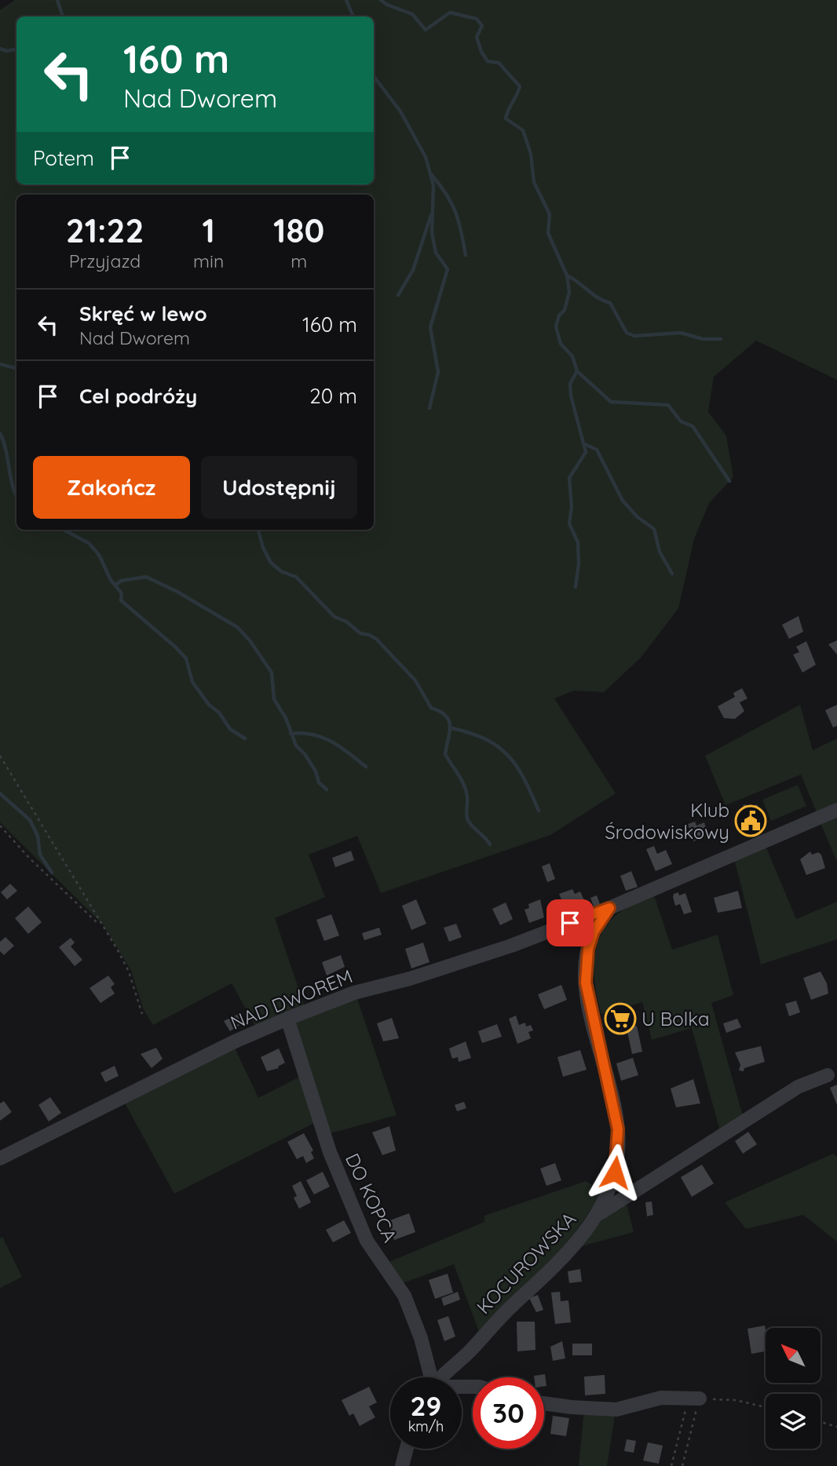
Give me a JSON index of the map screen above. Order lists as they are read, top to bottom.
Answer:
{
  "streets": {
    "street": ["NAD DWOREM", "DO KOPCA", "KOCUROWSKA"]
  },
  "crossings": [
    ["NAD DWOREM", "DO KOPCA"],
    ["NAD DWOREM", "KOCUROWSKA"]
  ],
  "places": {
    "public building": ["Klub Środowiskowy"],
    "supermarket": ["U Bolka"]
  },
  "north": "top left",
  "page": {
    "turn": ["160 m", "Nad Dworem"],
    "then": "Potem",
    "eta": [
      "21:22",
      "Przyjazd",
      "1",
      "min",
      "180",
      "m"
    ],
    "list": [
      {
        "name": "Skręć w lewo",
        "note": "Nad Dworem",
        "value": "160 m"
      },
      {
        "name": "Cel podróży",
        "value": "20 m"
      }
    ],
    "buttons": ["Zakończ", "Udostępnij"],
    "speed": "29 km/h",
    "limit": "30"
  }
}
